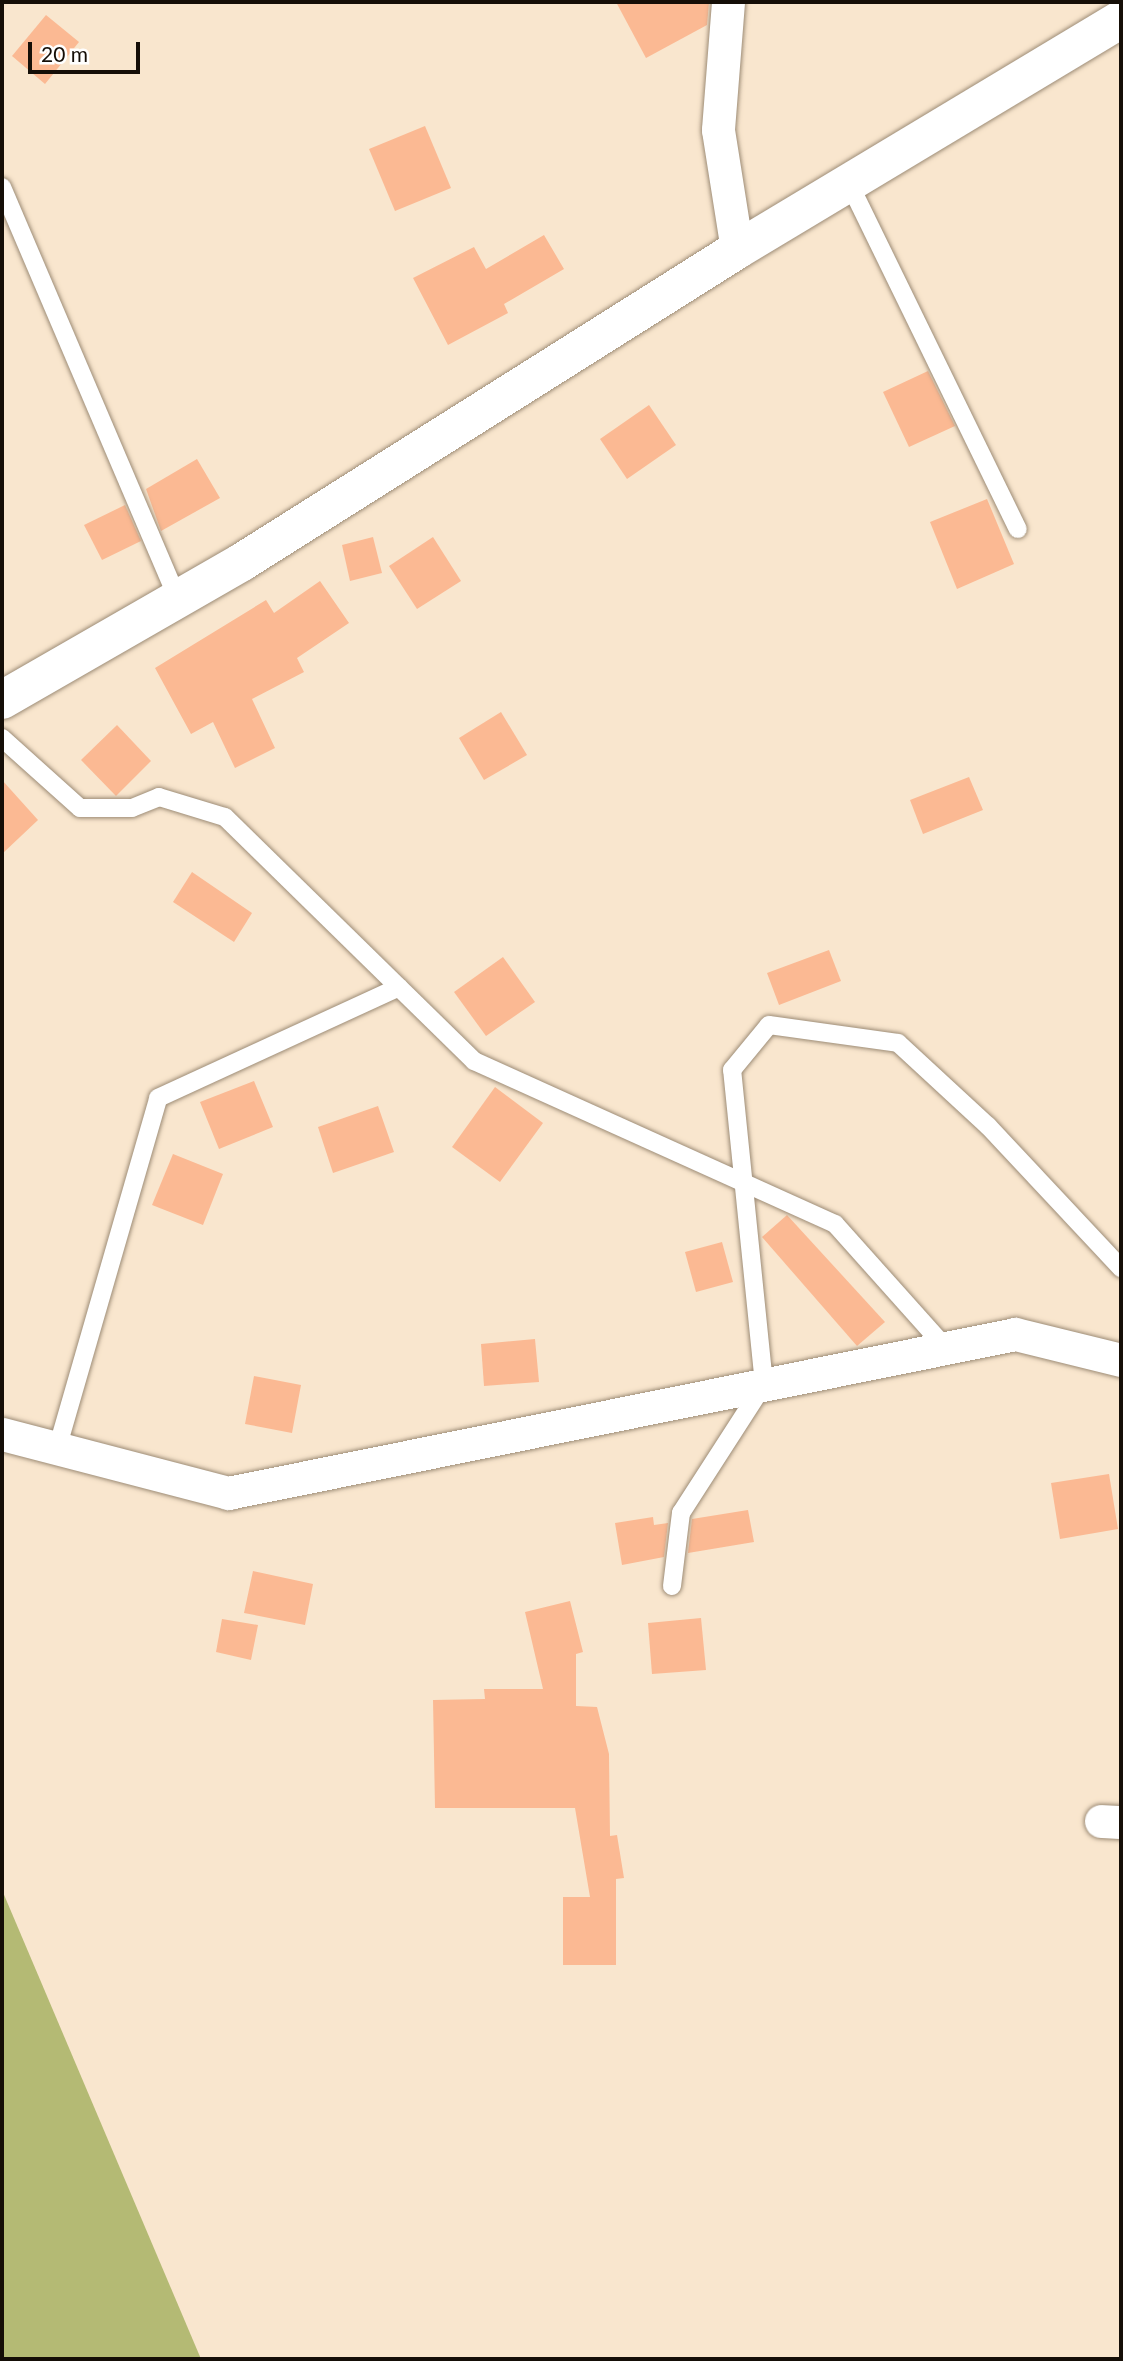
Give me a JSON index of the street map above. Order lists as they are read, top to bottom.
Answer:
{
  "scale_bar": "20 m"
}
